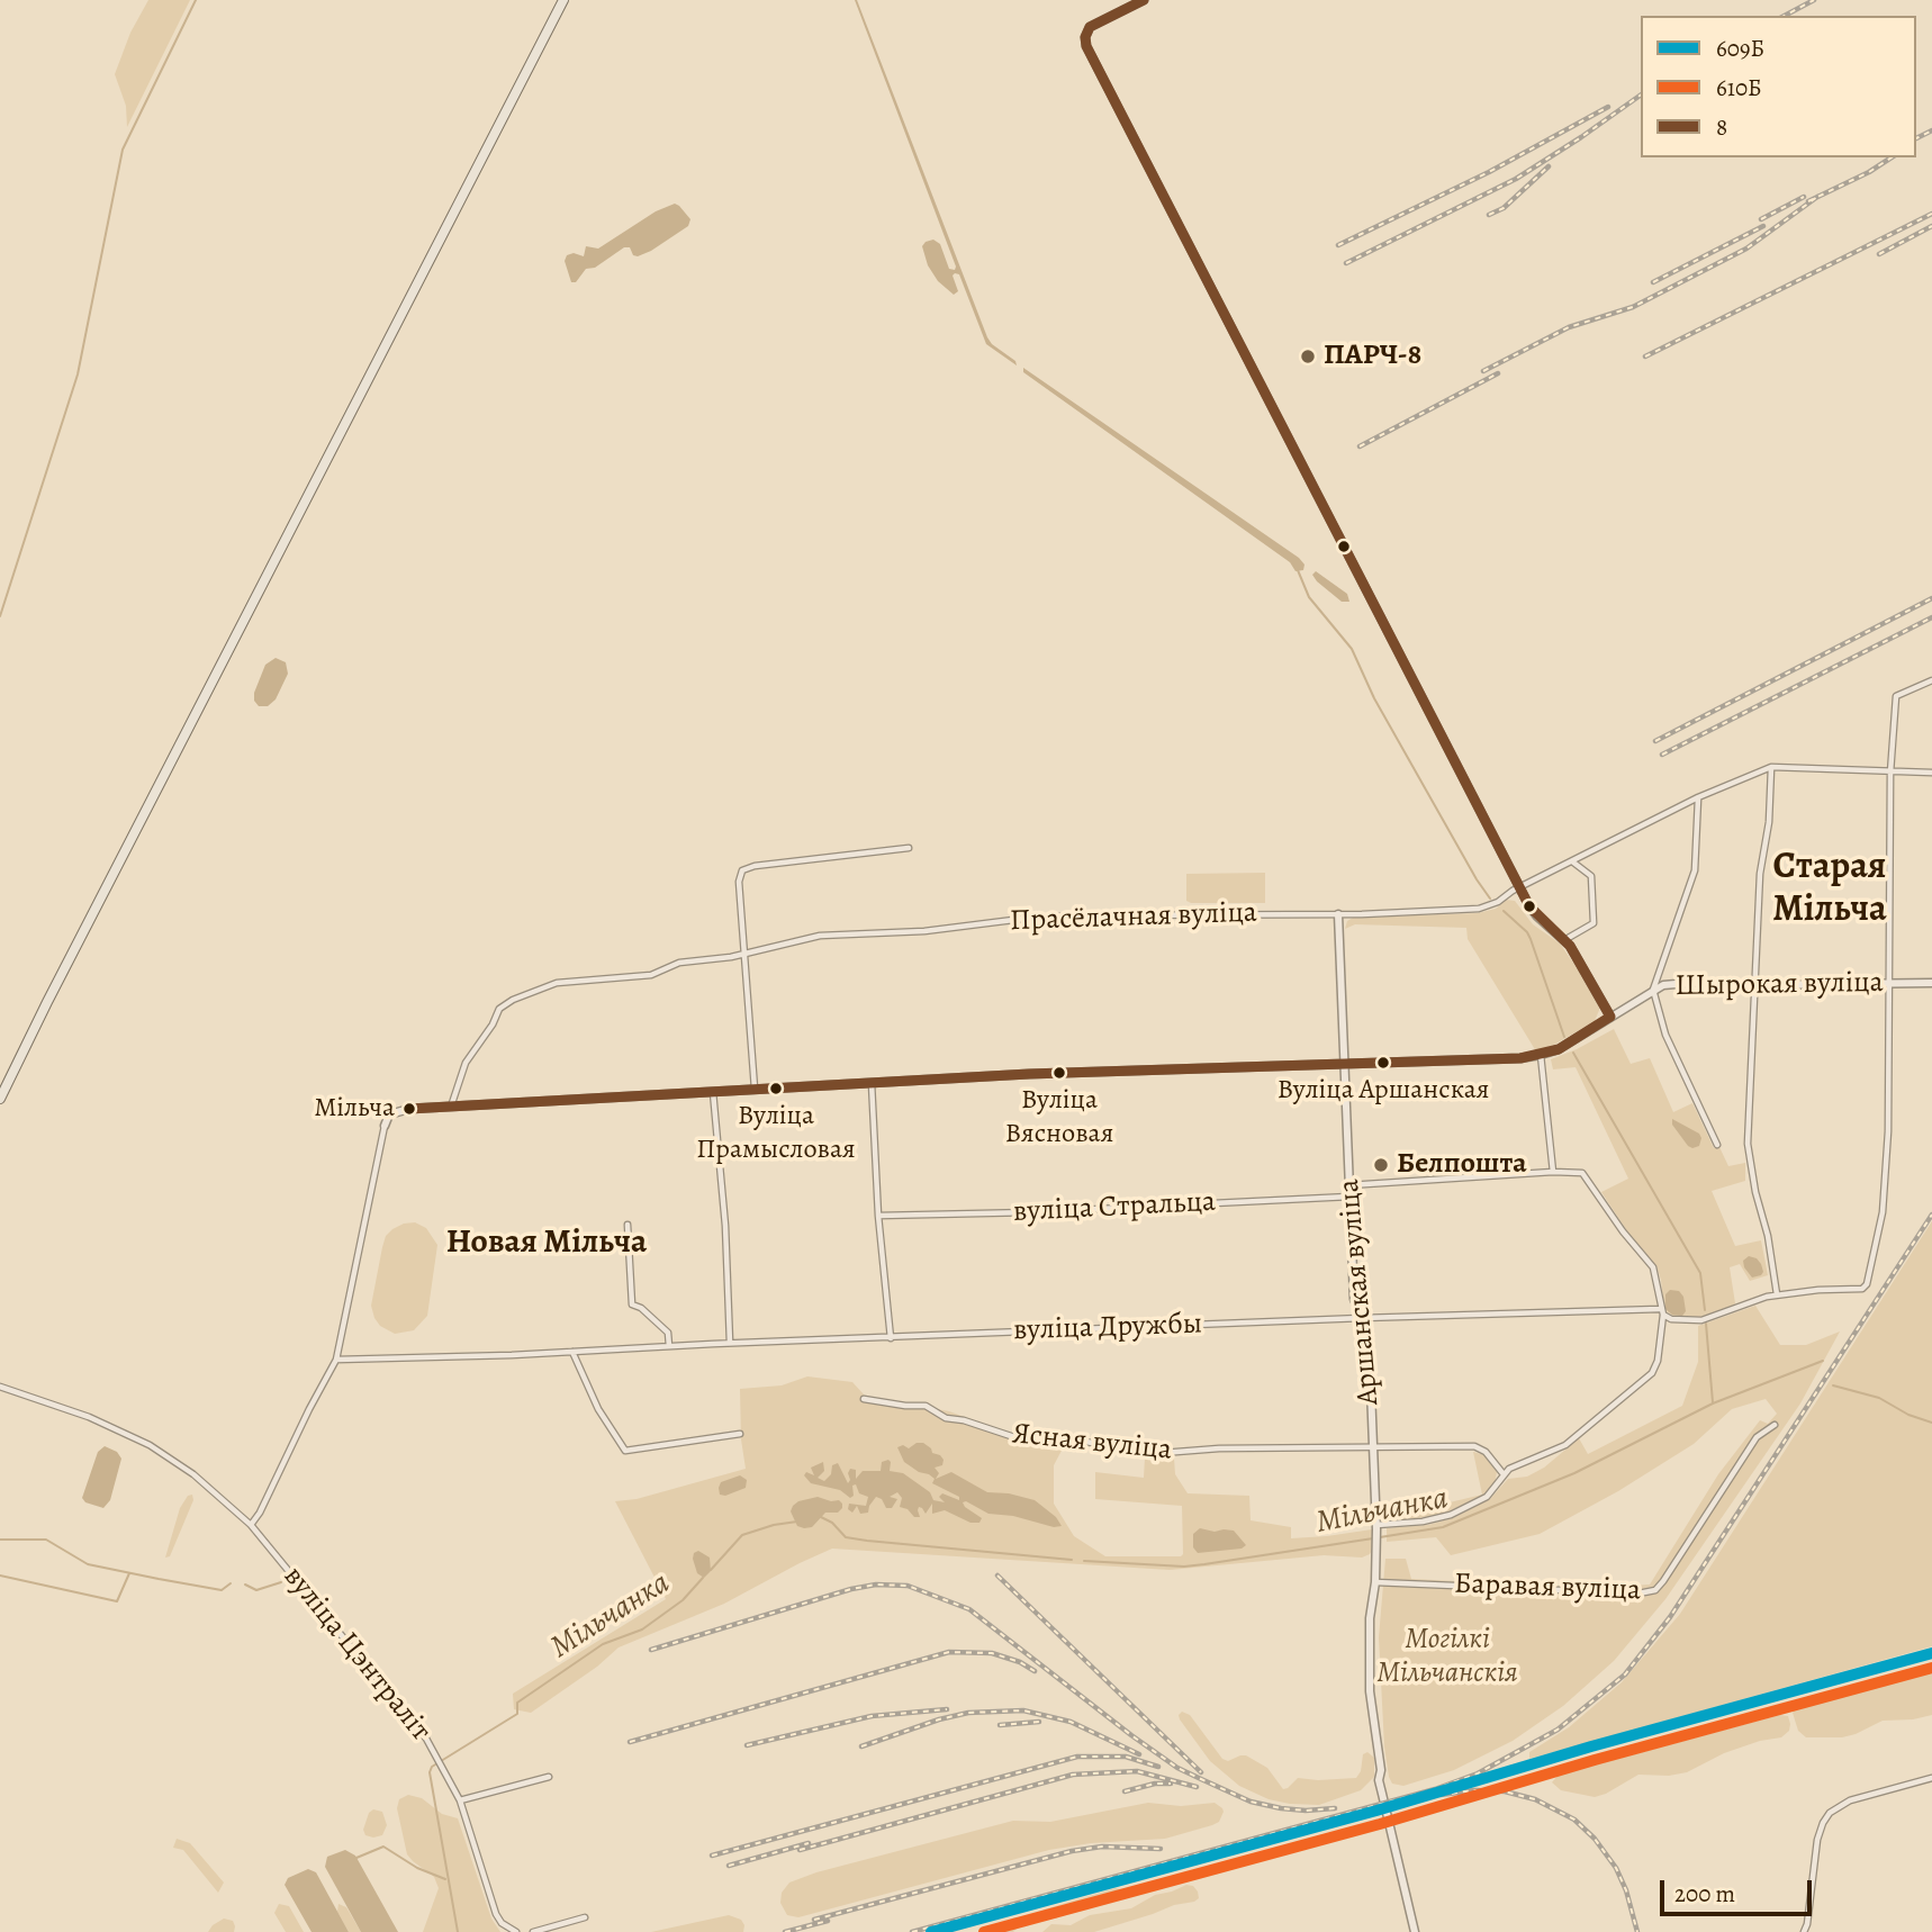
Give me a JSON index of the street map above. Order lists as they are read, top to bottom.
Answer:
{
  "streets": {
    "street": [
      "Прасёлачная вуліца",
      "Шырокая вуліца",
      "вуліца Стральца",
      "Аршанская вуліца",
      "вуліца Дружбы",
      "Ясная вуліца",
      "Баравая вуліца",
      "вуліца Цэнтраліт"
    ]
  },
  "crossings": [
    ["Прасёлачная вуліца", "Аршанская вуліца"],
    ["Шырокая вуліца", "вуліца Дружбы"],
    ["вуліца Стральца", "Аршанская вуліца"],
    ["Аршанская вуліца", "вуліца Дружбы"],
    ["Аршанская вуліца", "Ясная вуліца"],
    ["Аршанская вуліца", "Баравая вуліца"]
  ],
  "districts": ["Старая Мільча", "Новая Мільча"],
  "water": ["Мільчанка"],
  "parks": ["Могілкі Мільчанскія"],
  "places": [
    "ПАРЧ-8",
    "Вуліца Аршанская",
    "Вуліца Вясновая",
    "Вуліца Прамысловая",
    "Мільча",
    "Белпошта"
  ],
  "lines": ["transit line 8", "transit line 609Б", "transit line 610Б"],
  "legend": ["609Б", "610Б", "8"],
  "scale_bar": "200 m"
}
